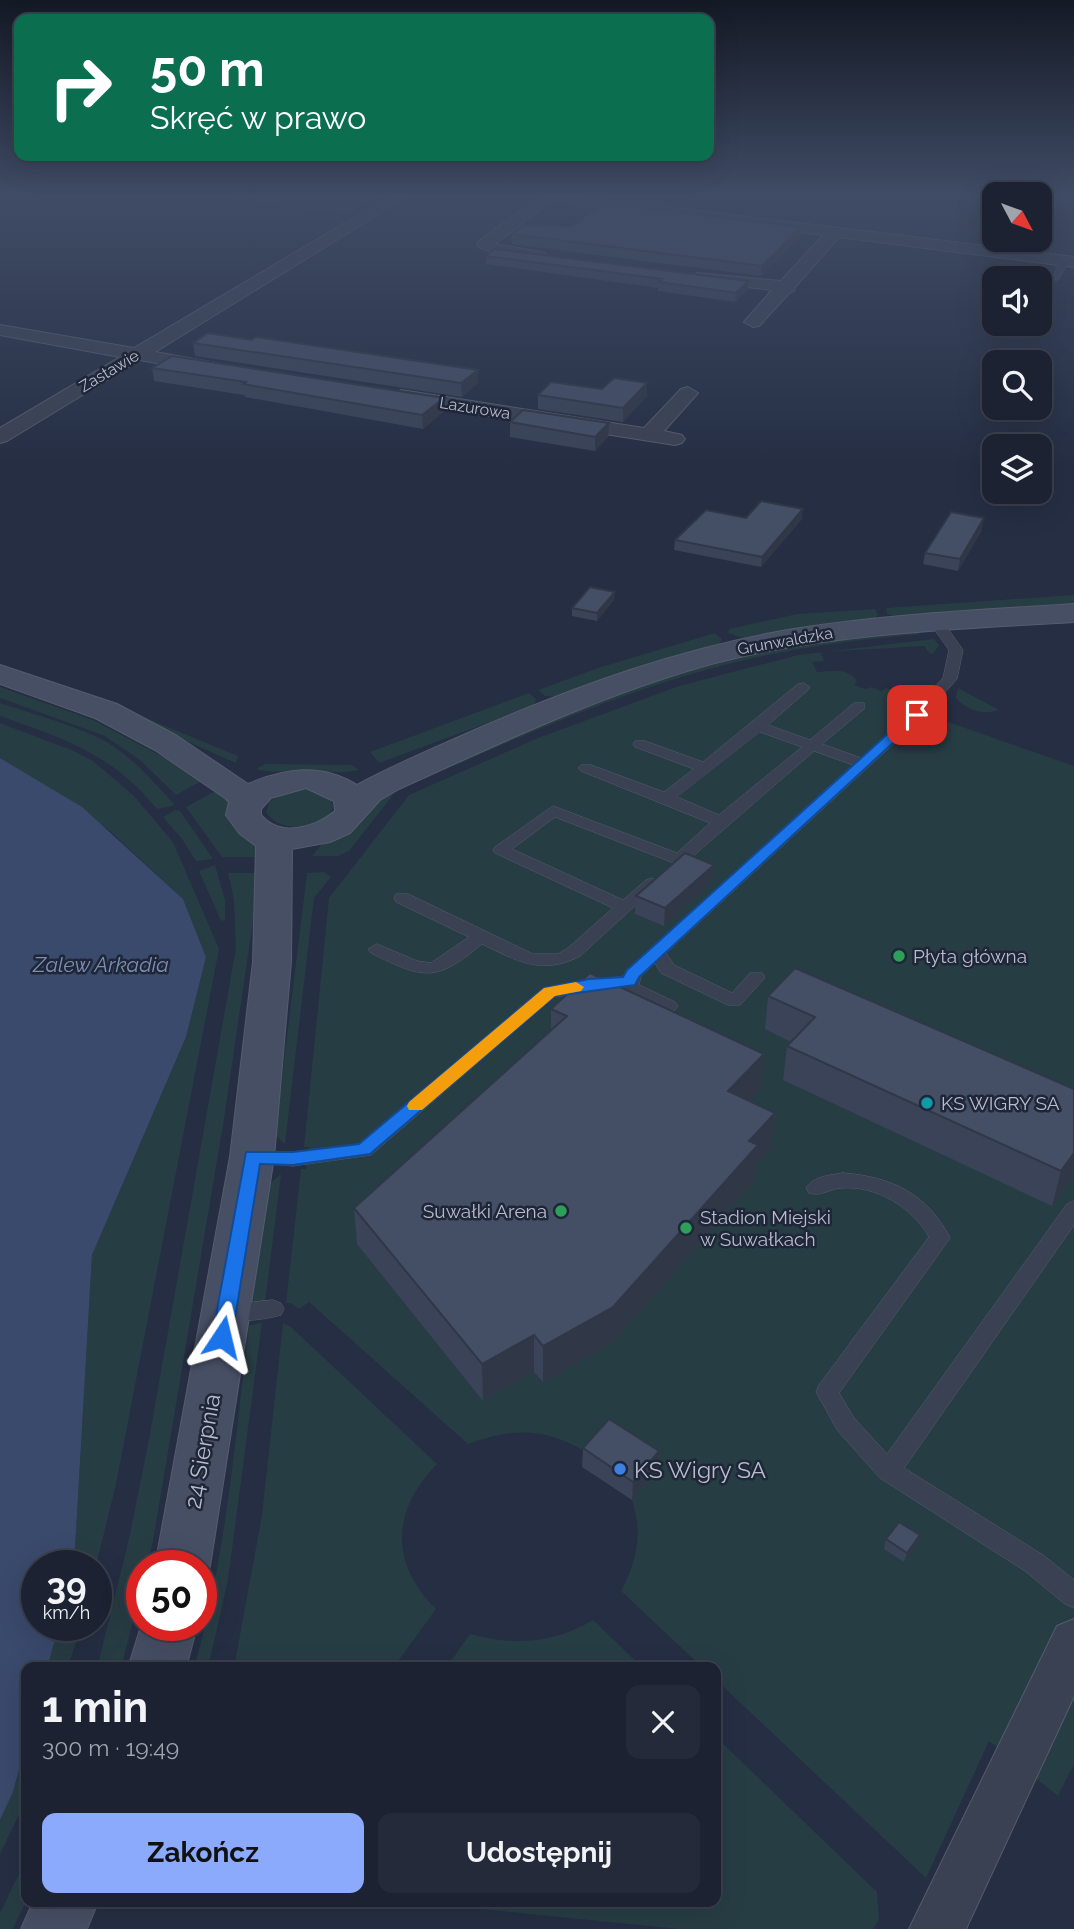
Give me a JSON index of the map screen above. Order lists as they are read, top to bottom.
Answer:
{
  "streets": {
    "main road": ["Grunwaldzka", "24 Sierpnia"],
    "street": ["Zastawie", "Lazurowa"]
  },
  "crossings": [
    ["Grunwaldzka", "24 Sierpnia"]
  ],
  "water": ["Zalew Arkadia"],
  "places": [
    "Płyta główna",
    "KS WIGRY SA",
    "Suwałki Arena",
    "Stadion Miejski w Suwałkach",
    "KS Wigry SA"
  ],
  "north": "bottom right",
  "page": {
    "turn": ["50 m", "Skręć w prawo"],
    "speed": "39 km/h",
    "limit": "50",
    "heading": ["1 min", "300 m · 19:49"],
    "buttons": ["Zakończ", "Udostępnij"]
  }
}
